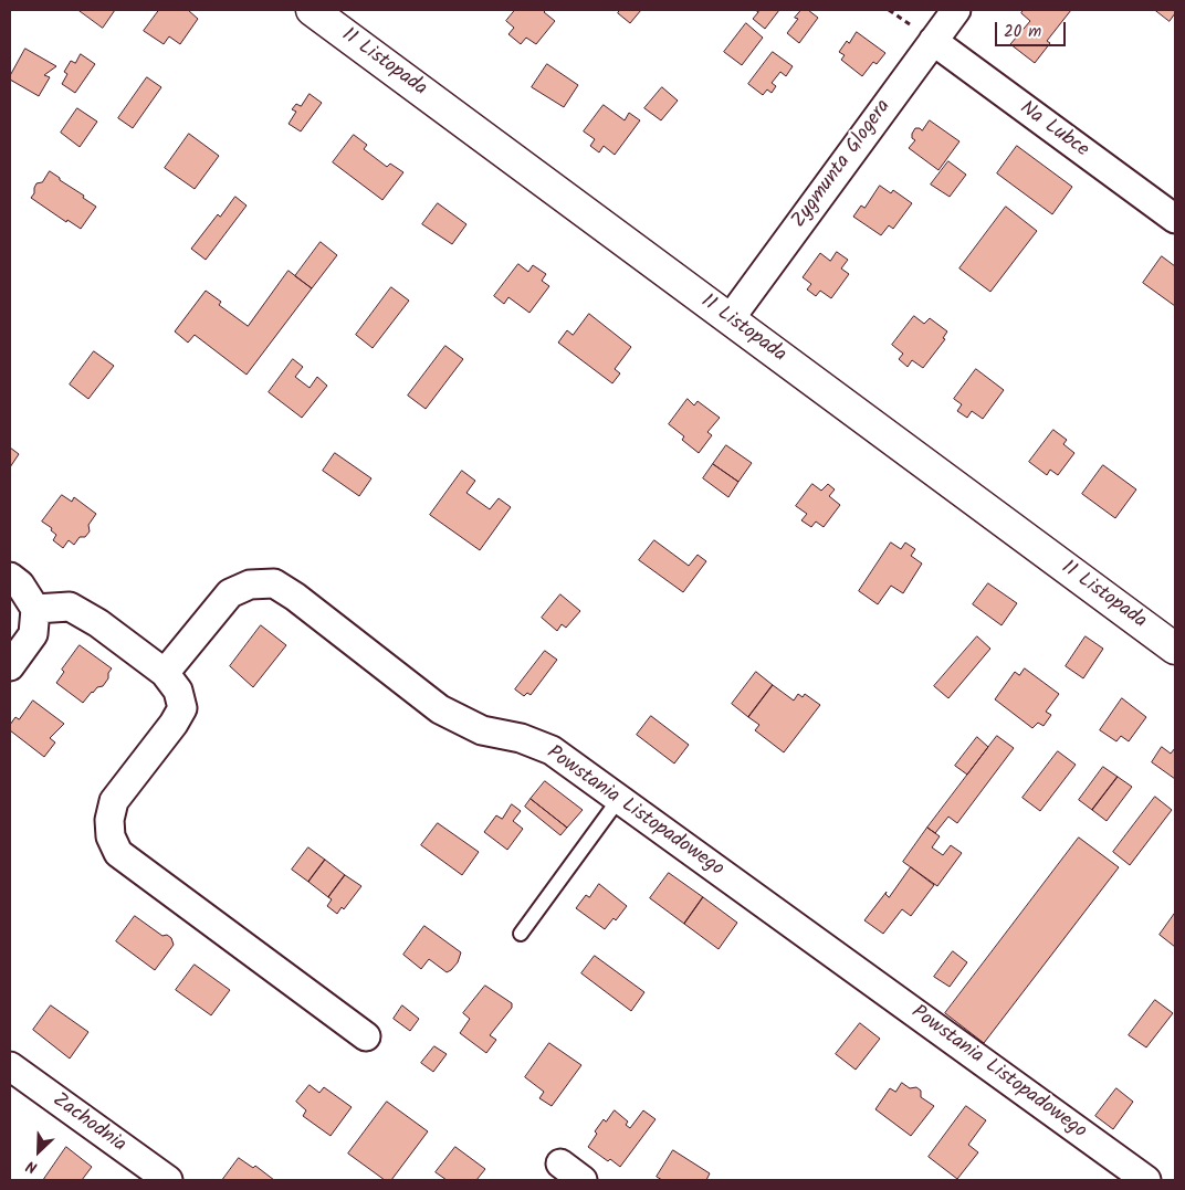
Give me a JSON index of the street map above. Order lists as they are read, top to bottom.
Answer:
{
  "streets": {
    "main road": ["11 Listopada"],
    "street": [
      "Na Lubce",
      "Zygmunta Glogera",
      "Powstania Listopadowego",
      "Zachodnia"
    ]
  },
  "crossings": [
    ["11 Listopada", "Zygmunta Glogera"],
    ["Na Lubce", "Zygmunta Glogera"]
  ],
  "scale_bar": "20 m",
  "north": "bottom left"
}
